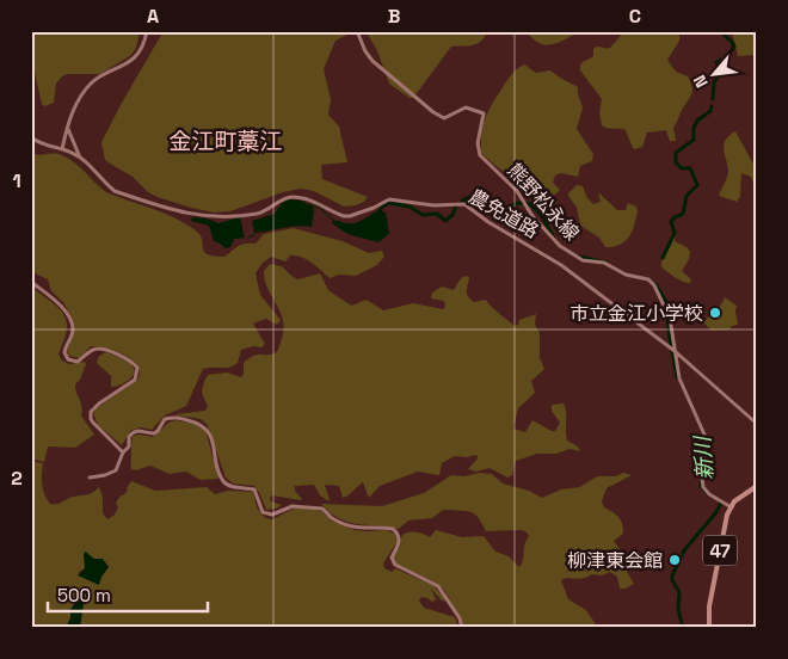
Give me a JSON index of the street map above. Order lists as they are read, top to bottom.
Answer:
{
  "streets": {
    "main road": ["47"],
    "street": ["熊野松永線", "農免道路"]
  },
  "crossings": [
    ["熊野松永線", "農免道路"],
    ["熊野松永線", "47"]
  ],
  "districts": ["金江町藁江"],
  "water": ["新川"],
  "places": ["市立金江小学校", "柳津東会館"],
  "scale_bar": "500 m",
  "north": "bottom left",
  "grid": {
    "columns": ["A", "B", "C"],
    "rows": ["1", "2"]
  }
}
